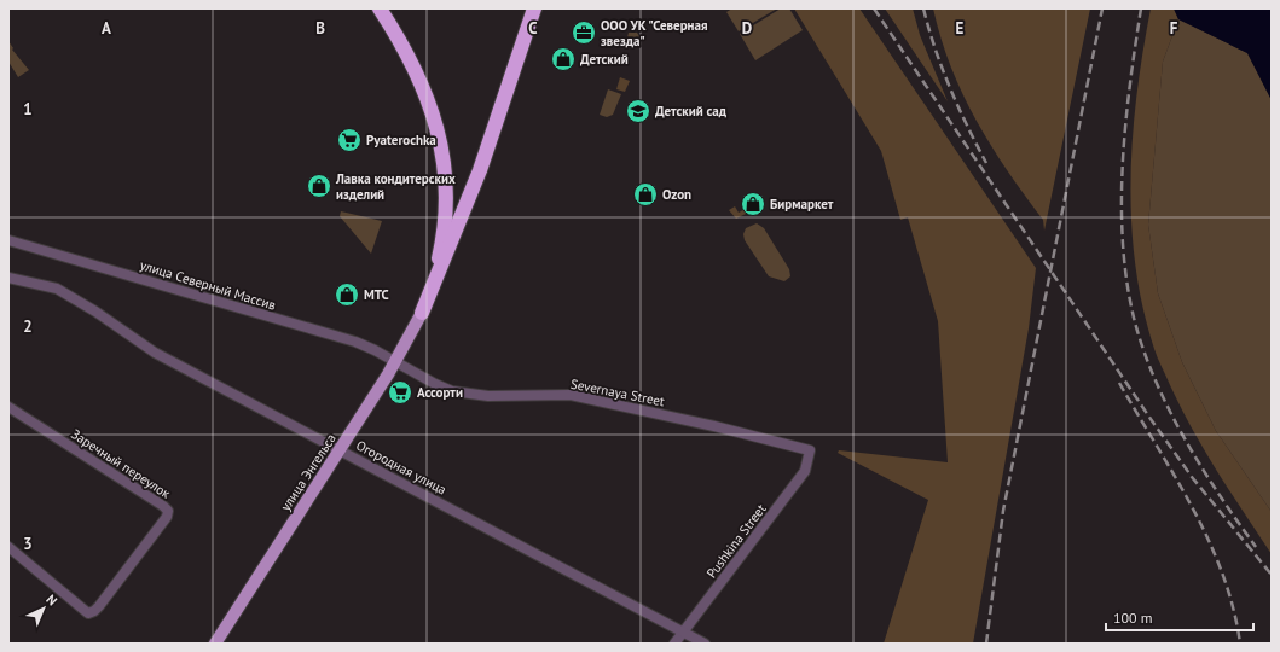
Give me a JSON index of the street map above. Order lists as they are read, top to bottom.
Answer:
{
  "streets": {
    "main road": ["улица Энгельса"],
    "street": [
      "улица Северный Массив",
      "Severnaya Street",
      "Заречный переулок",
      "Огородная улица",
      "Pushkina Street"
    ]
  },
  "crossings": [
    ["улица Северный Массив", "Severnaya Street"],
    ["улица Северный Массив", "улица Энгельса"],
    ["Severnaya Street", "улица Энгельса"],
    ["Severnaya Street", "Pushkina Street"],
    ["Огородная улица", "улица Энгельса"],
    ["Огородная улица", "Pushkina Street"]
  ],
  "places": {
    "office": ["ООО УК \"Северная звезда\""],
    "shop": [
      "Детский",
      "Лавка кондитерских изделий",
      "Ozon",
      "Бирмаркет",
      "МТС"
    ],
    "school or university": ["Детский сад"],
    "supermarket": ["Pyaterochka", "Ассорти"]
  },
  "scale_bar": "100 m",
  "north": "top right",
  "grid": {
    "columns": [
      "A",
      "B",
      "C",
      "D",
      "E",
      "F"
    ],
    "rows": ["1", "2", "3"]
  }
}
